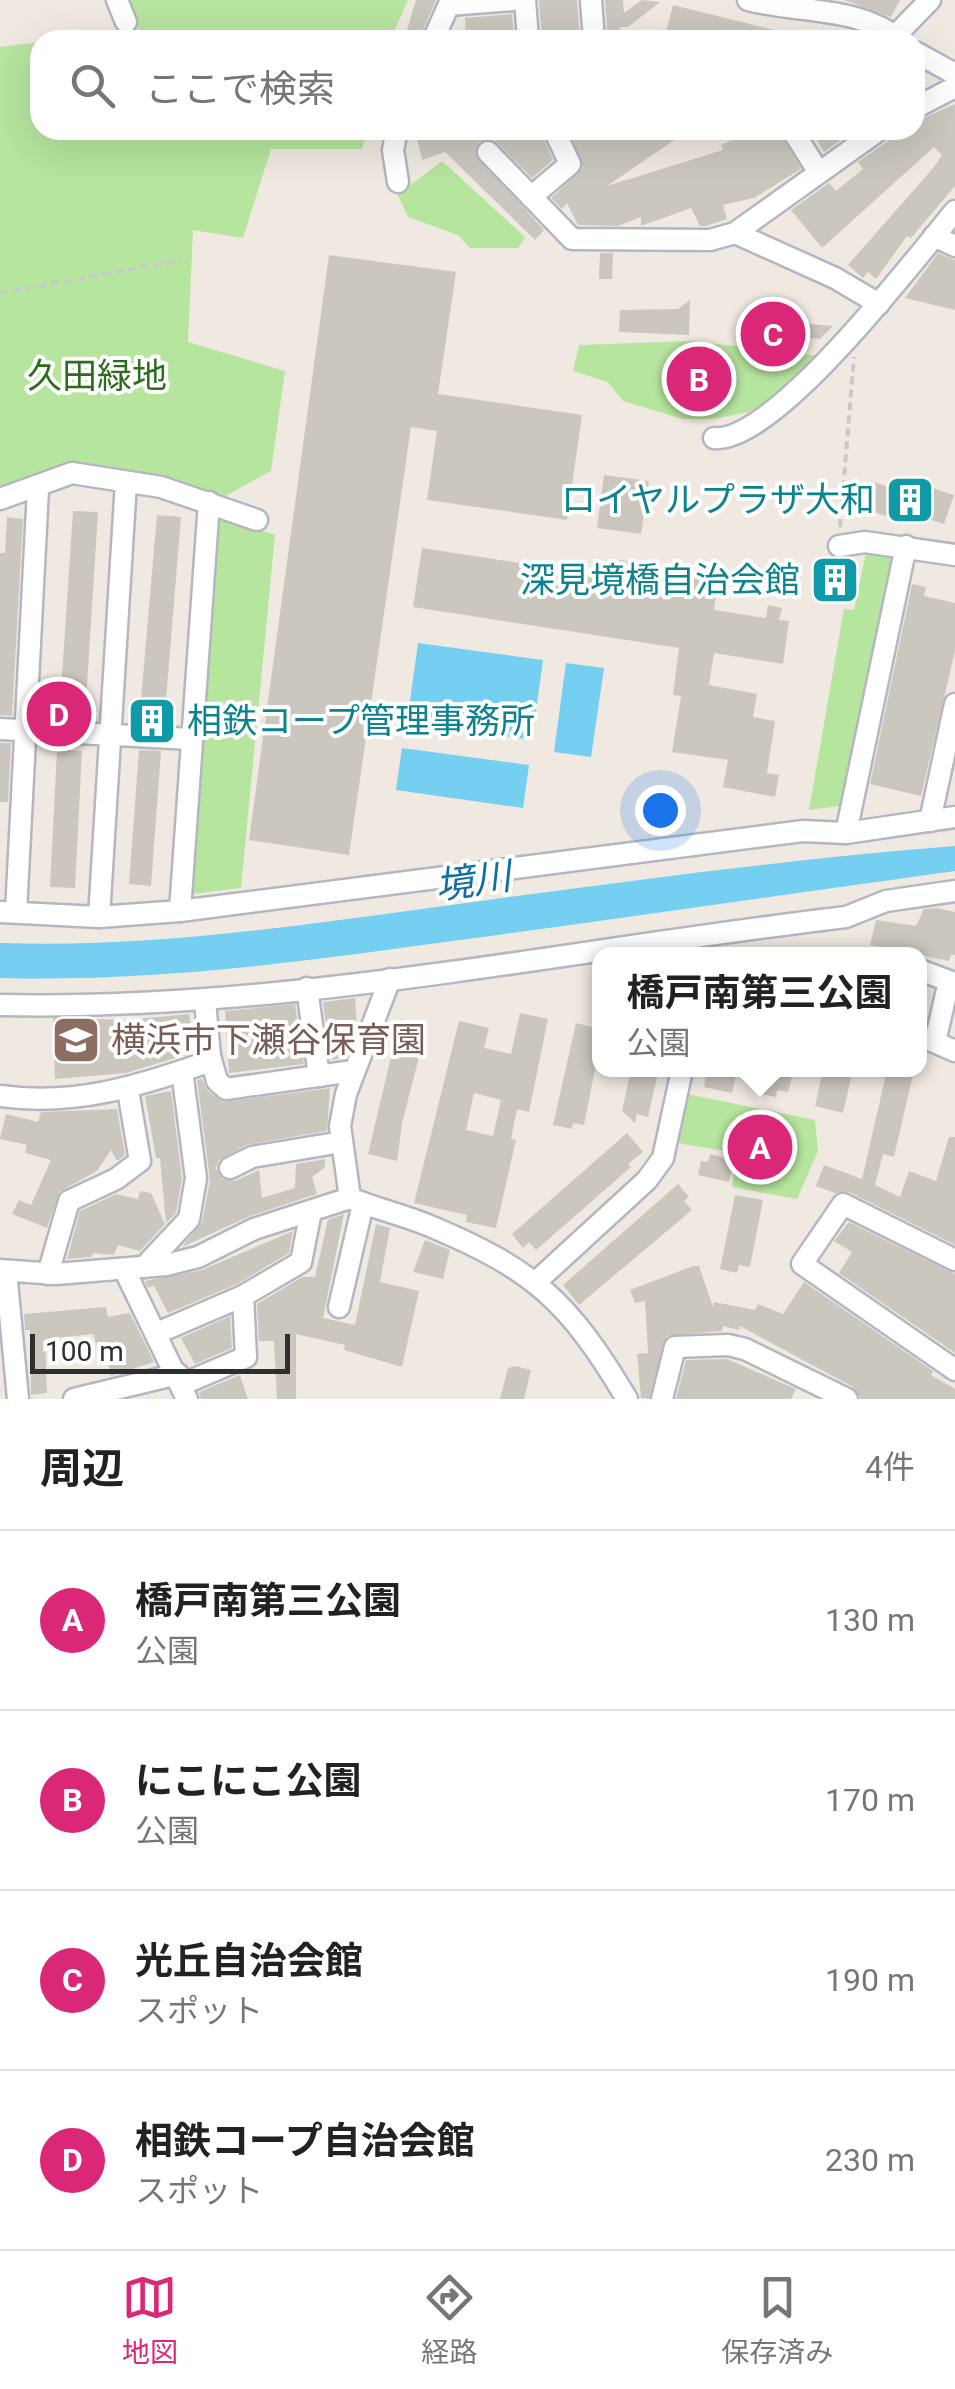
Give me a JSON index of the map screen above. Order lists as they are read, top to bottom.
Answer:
{
  "water": ["境川"],
  "parks": ["久田緑地"],
  "places": {
    "building": ["ロイヤルプラザ大和", "深見境橋自治会館", "相鉄コープ管理事務所"],
    "school or university": ["横浜市下瀬谷保育園"]
  },
  "scale_bar": "100 m",
  "page": {
    "search": "ここで検索",
    "pins": [
      "C",
      "B",
      "D",
      "A"
    ],
    "popup": ["橋戸南第三公園", "公園"],
    "scale": "100 m",
    "heading": ["周辺", "4件"],
    "list": [
      {
        "mark": "A",
        "name": "橋戸南第三公園",
        "note": "公園",
        "value": "130 m"
      },
      {
        "mark": "B",
        "name": "にこにこ公園",
        "note": "公園",
        "value": "170 m"
      },
      {
        "mark": "C",
        "name": "光丘自治会館",
        "note": "スポット",
        "value": "190 m"
      },
      {
        "mark": "D",
        "name": "相鉄コープ自治会館",
        "note": "スポット",
        "value": "230 m"
      }
    ],
    "nav": ["地図", "経路", "保存済み"]
  }
}
